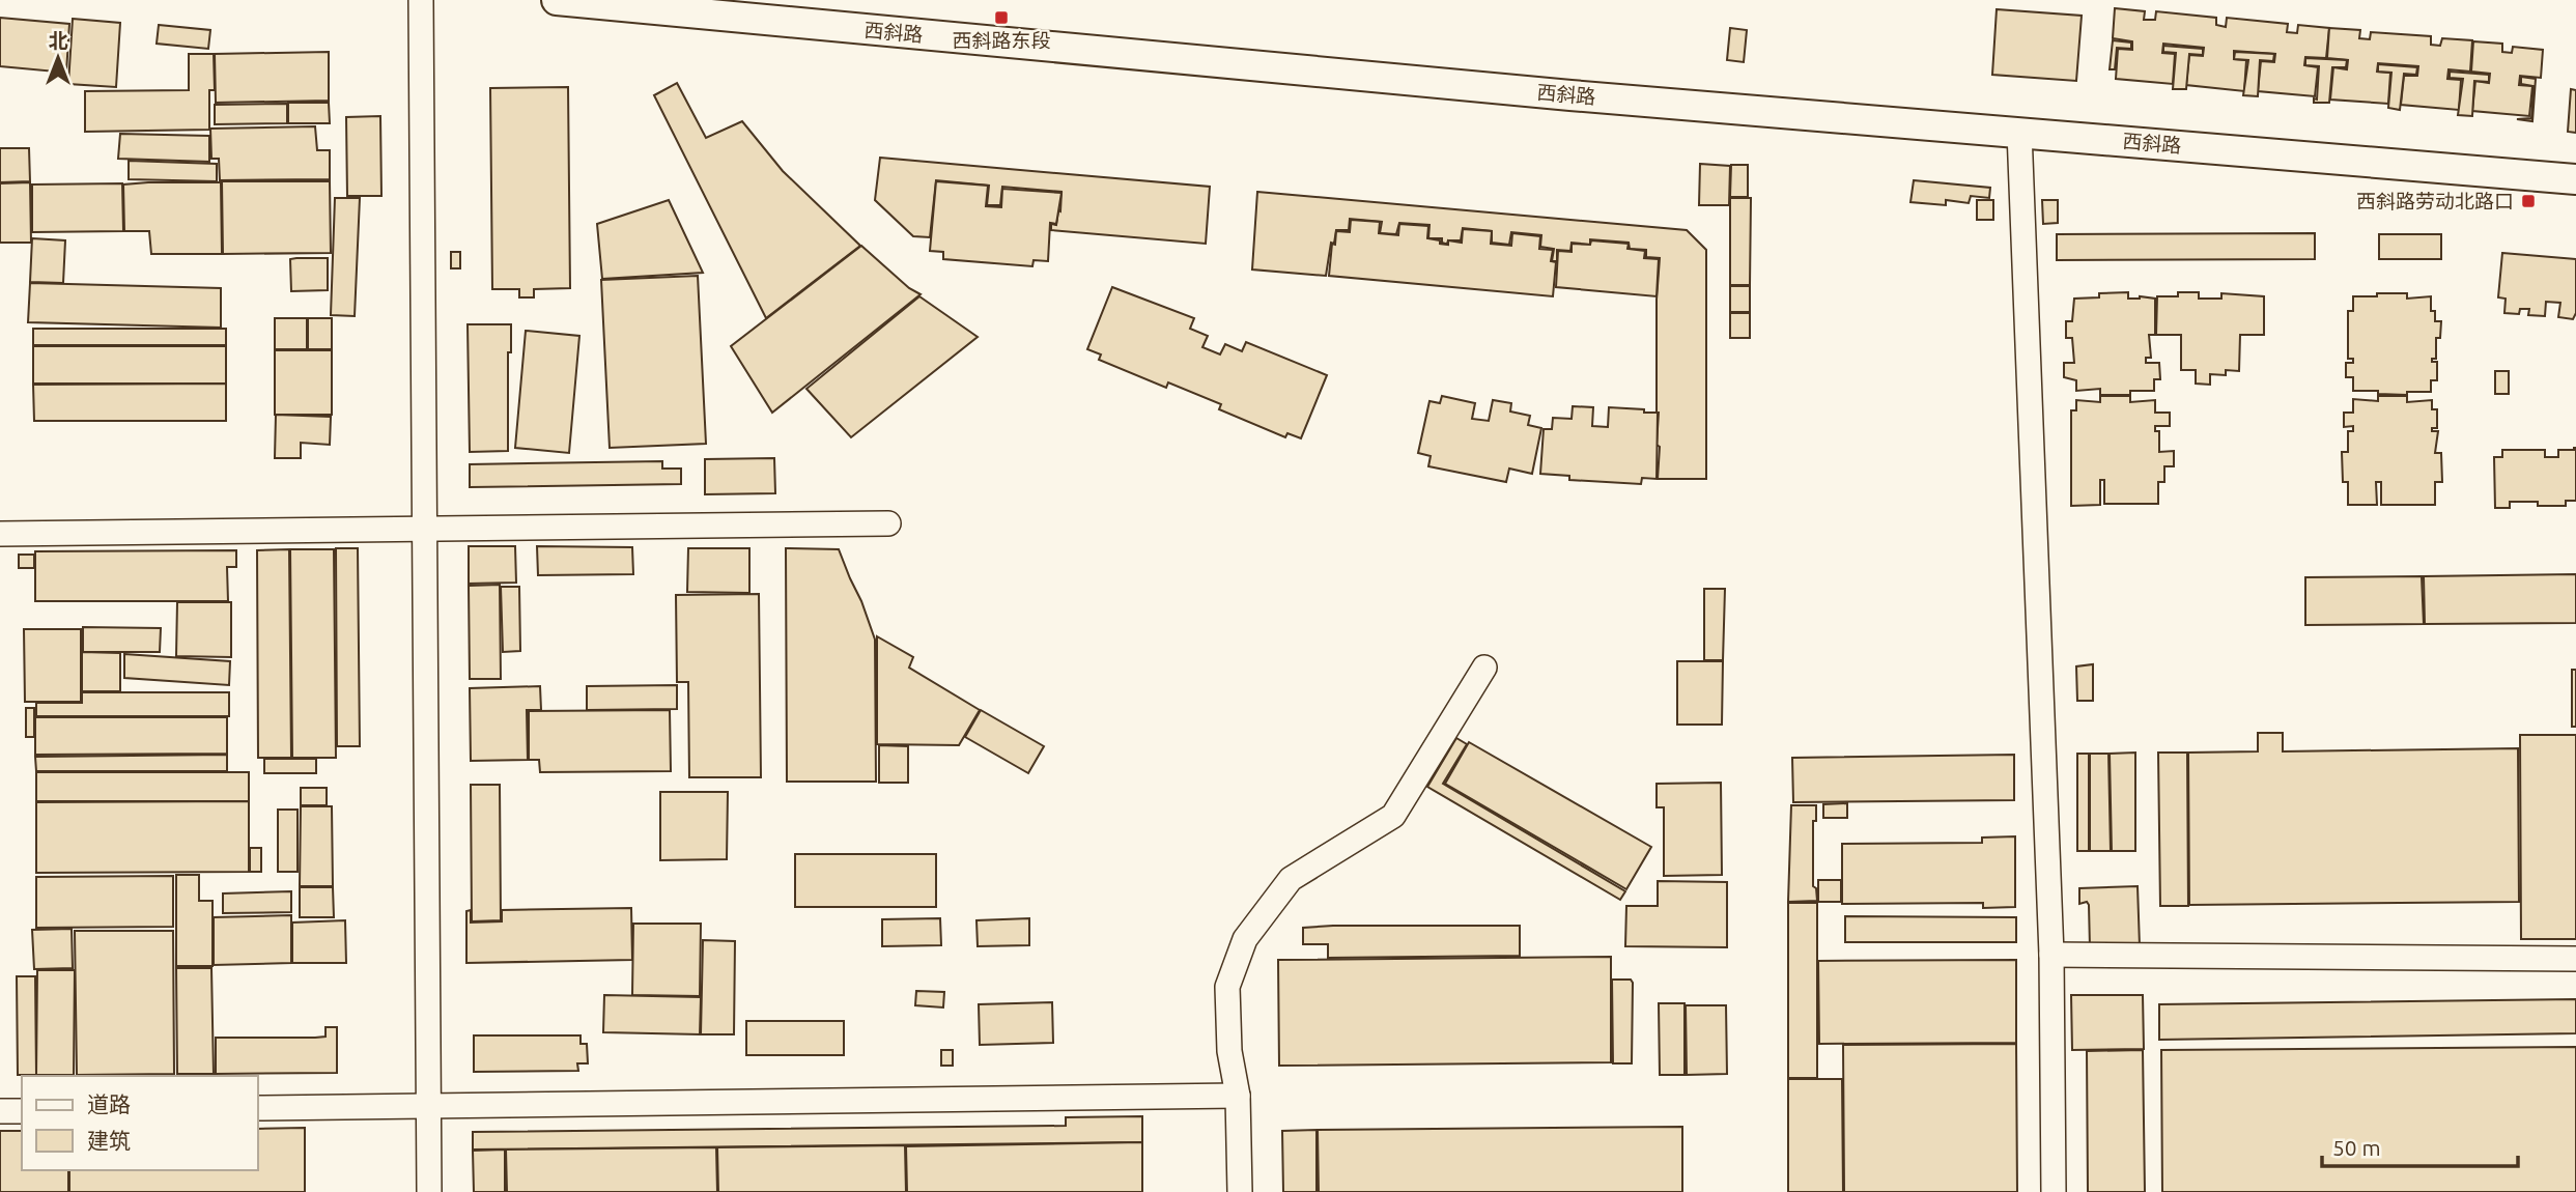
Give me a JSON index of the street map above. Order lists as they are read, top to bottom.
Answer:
{
  "streets": {
    "street": ["西斜路"]
  },
  "places": {
    "transit": ["西斜路东段", "西斜路劳动北路口"]
  },
  "legend": ["道路", "建筑"],
  "scale_bar": "50 m",
  "north": "top"
}
